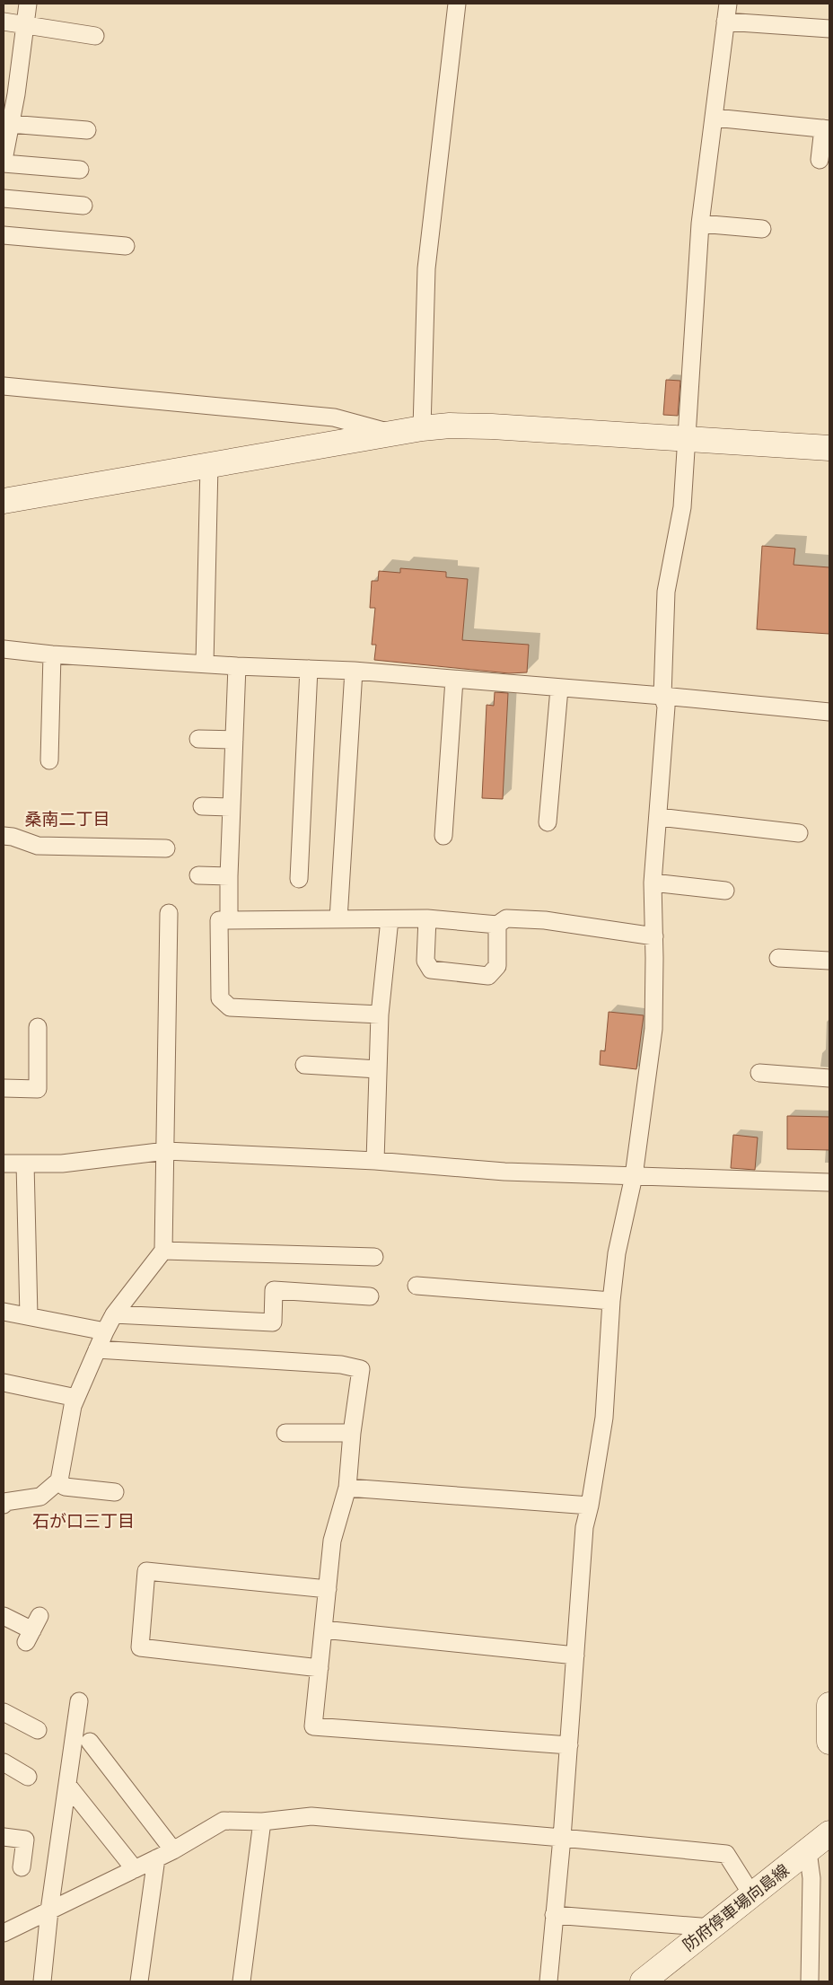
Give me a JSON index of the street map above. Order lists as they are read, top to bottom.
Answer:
{
  "streets": {
    "street": ["防府停車場向島線"]
  },
  "districts": ["桑南二丁目", "石が口三丁目"]
}
